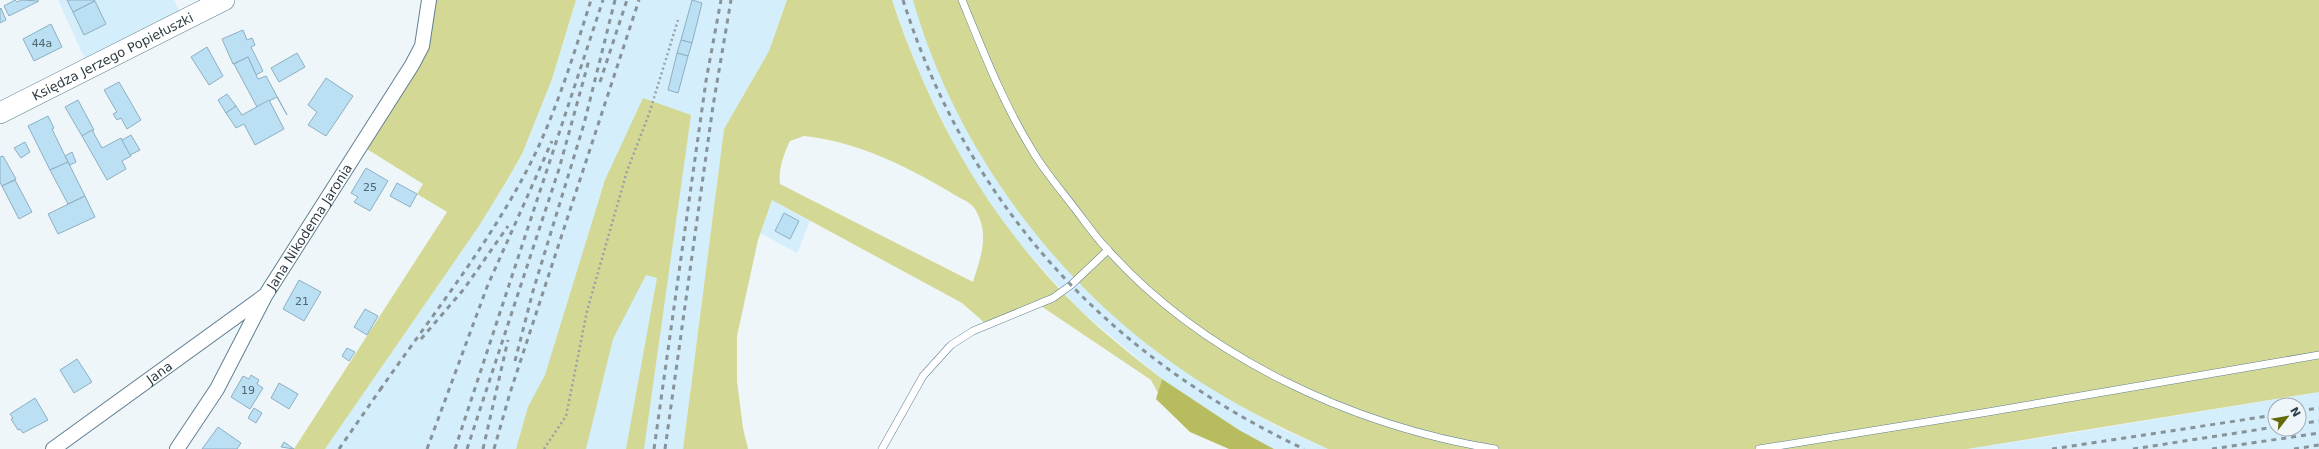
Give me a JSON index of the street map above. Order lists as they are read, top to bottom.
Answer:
{
  "streets": {
    "main road": ["Księdza Jerzego Popiełuszki"],
    "street": ["Jana Nikodema Jaronia", "Jana"]
  },
  "crossings": [
    ["Jana Nikodema Jaronia", "Jana"]
  ],
  "house_numbers": [
    "44a",
    "25",
    "21",
    "19"
  ],
  "north": "top right"
}
